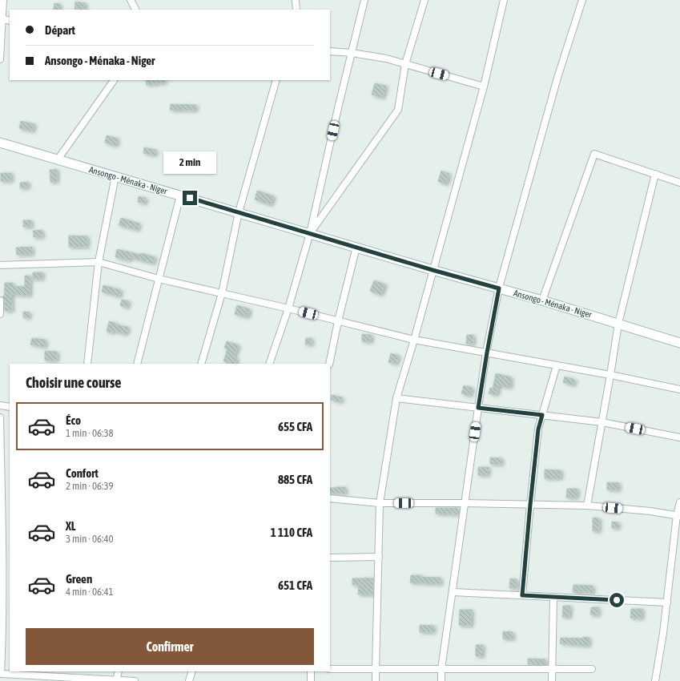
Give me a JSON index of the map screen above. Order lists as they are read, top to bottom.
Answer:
{
  "streets": {
    "main road": ["Ansongo - Ménaka - Niger"]
  },
  "page": {
    "banner": ["Départ", "Ansongo - Ménaka - Niger"],
    "bubble": "2 min",
    "heading": "Choisir une course",
    "list": [
      {
        "name": "Éco",
        "note": "1 min · 06:38",
        "value": "655 CFA"
      },
      {
        "name": "Confort",
        "note": "2 min · 06:39",
        "value": "885 CFA"
      },
      {
        "name": "XL",
        "note": "3 min · 06:40",
        "value": "1 110 CFA"
      },
      {
        "name": "Green",
        "note": "4 min · 06:41",
        "value": "651 CFA"
      }
    ],
    "buttons": "Confirmer"
  }
}
